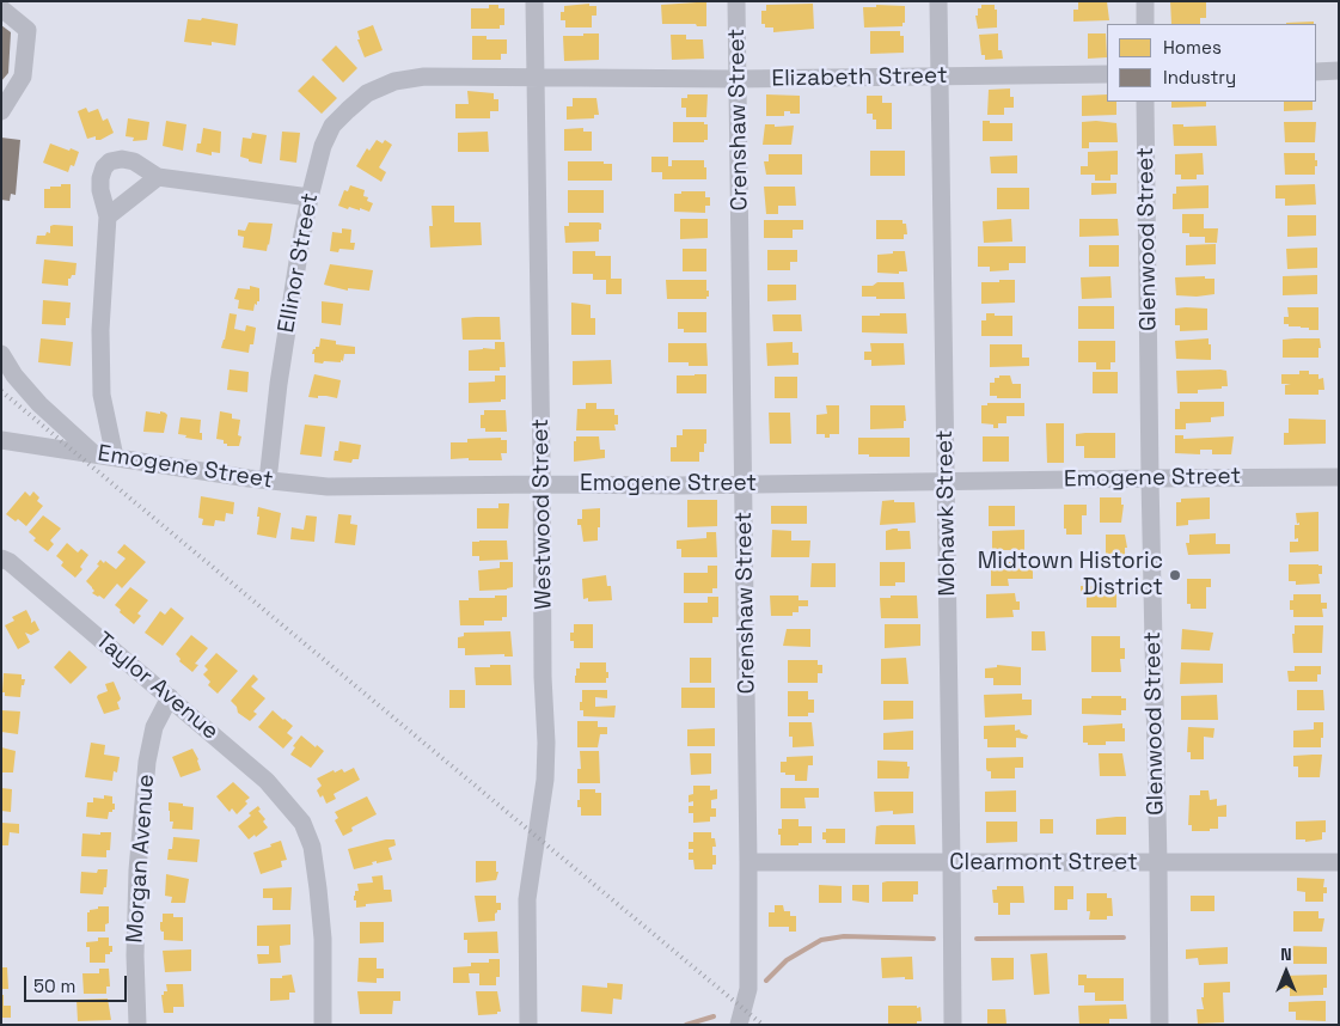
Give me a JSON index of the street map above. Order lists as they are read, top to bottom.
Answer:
{
  "streets": {
    "street": [
      "Elizabeth Street",
      "Crenshaw Street",
      "Glenwood Street",
      "Ellinor Street",
      "Emogene Street",
      "Mohawk Street",
      "Westwood Street",
      "Taylor Avenue",
      "Morgan Avenue",
      "Clearmont Street"
    ]
  },
  "crossings": [
    ["Elizabeth Street", "Crenshaw Street"],
    ["Elizabeth Street", "Ellinor Street"],
    ["Elizabeth Street", "Mohawk Street"],
    ["Elizabeth Street", "Westwood Street"],
    ["Crenshaw Street", "Emogene Street"],
    ["Crenshaw Street", "Clearmont Street"],
    ["Glenwood Street", "Emogene Street"],
    ["Glenwood Street", "Clearmont Street"],
    ["Ellinor Street", "Emogene Street"],
    ["Emogene Street", "Mohawk Street"],
    ["Emogene Street", "Westwood Street"],
    ["Mohawk Street", "Clearmont Street"],
    ["Taylor Avenue", "Morgan Avenue"]
  ],
  "places": ["Midtown Historic District"],
  "legend": ["Homes", "Industry"],
  "scale_bar": "50 m",
  "north": "top"
}
